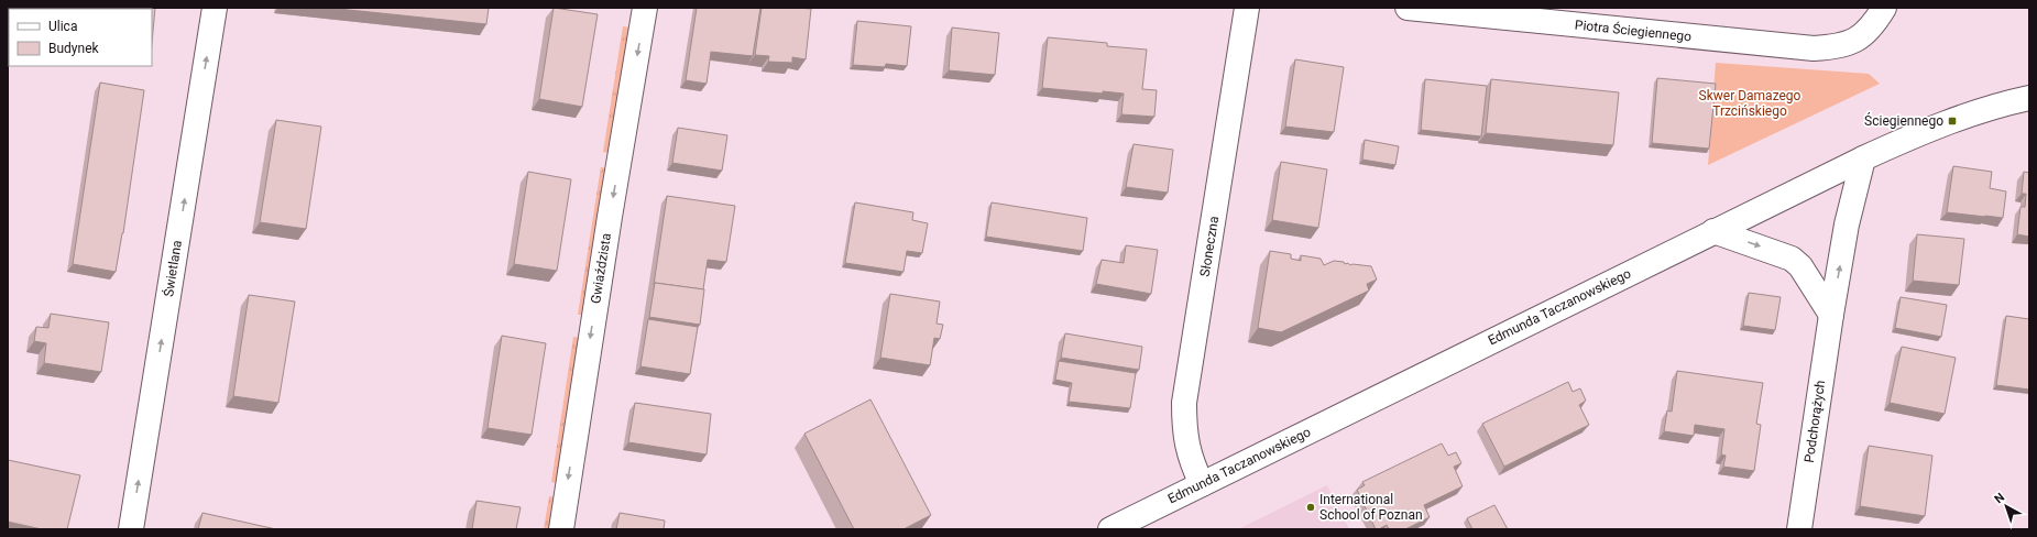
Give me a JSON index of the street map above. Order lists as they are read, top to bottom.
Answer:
{
  "streets": {
    "street": [
      "Piotra Ściegiennego",
      "Słoneczna",
      "Świetlana",
      "Gwiaździsta",
      "Edmunda Taczanowskiego",
      "Podchorążych"
    ]
  },
  "crossings": [
    ["Słoneczna", "Edmunda Taczanowskiego"],
    ["Edmunda Taczanowskiego", "Podchorążych"]
  ],
  "one_way": ["Świetlana", "Gwiaździsta", "Podchorążych"],
  "parks": ["Skwer Damazego Trzcińskiego"],
  "places": {
    "transit": ["Ściegiennego"],
    "other": ["International School of Poznan"]
  },
  "legend": ["Ulica", "Budynek"],
  "north": "top left"
}
